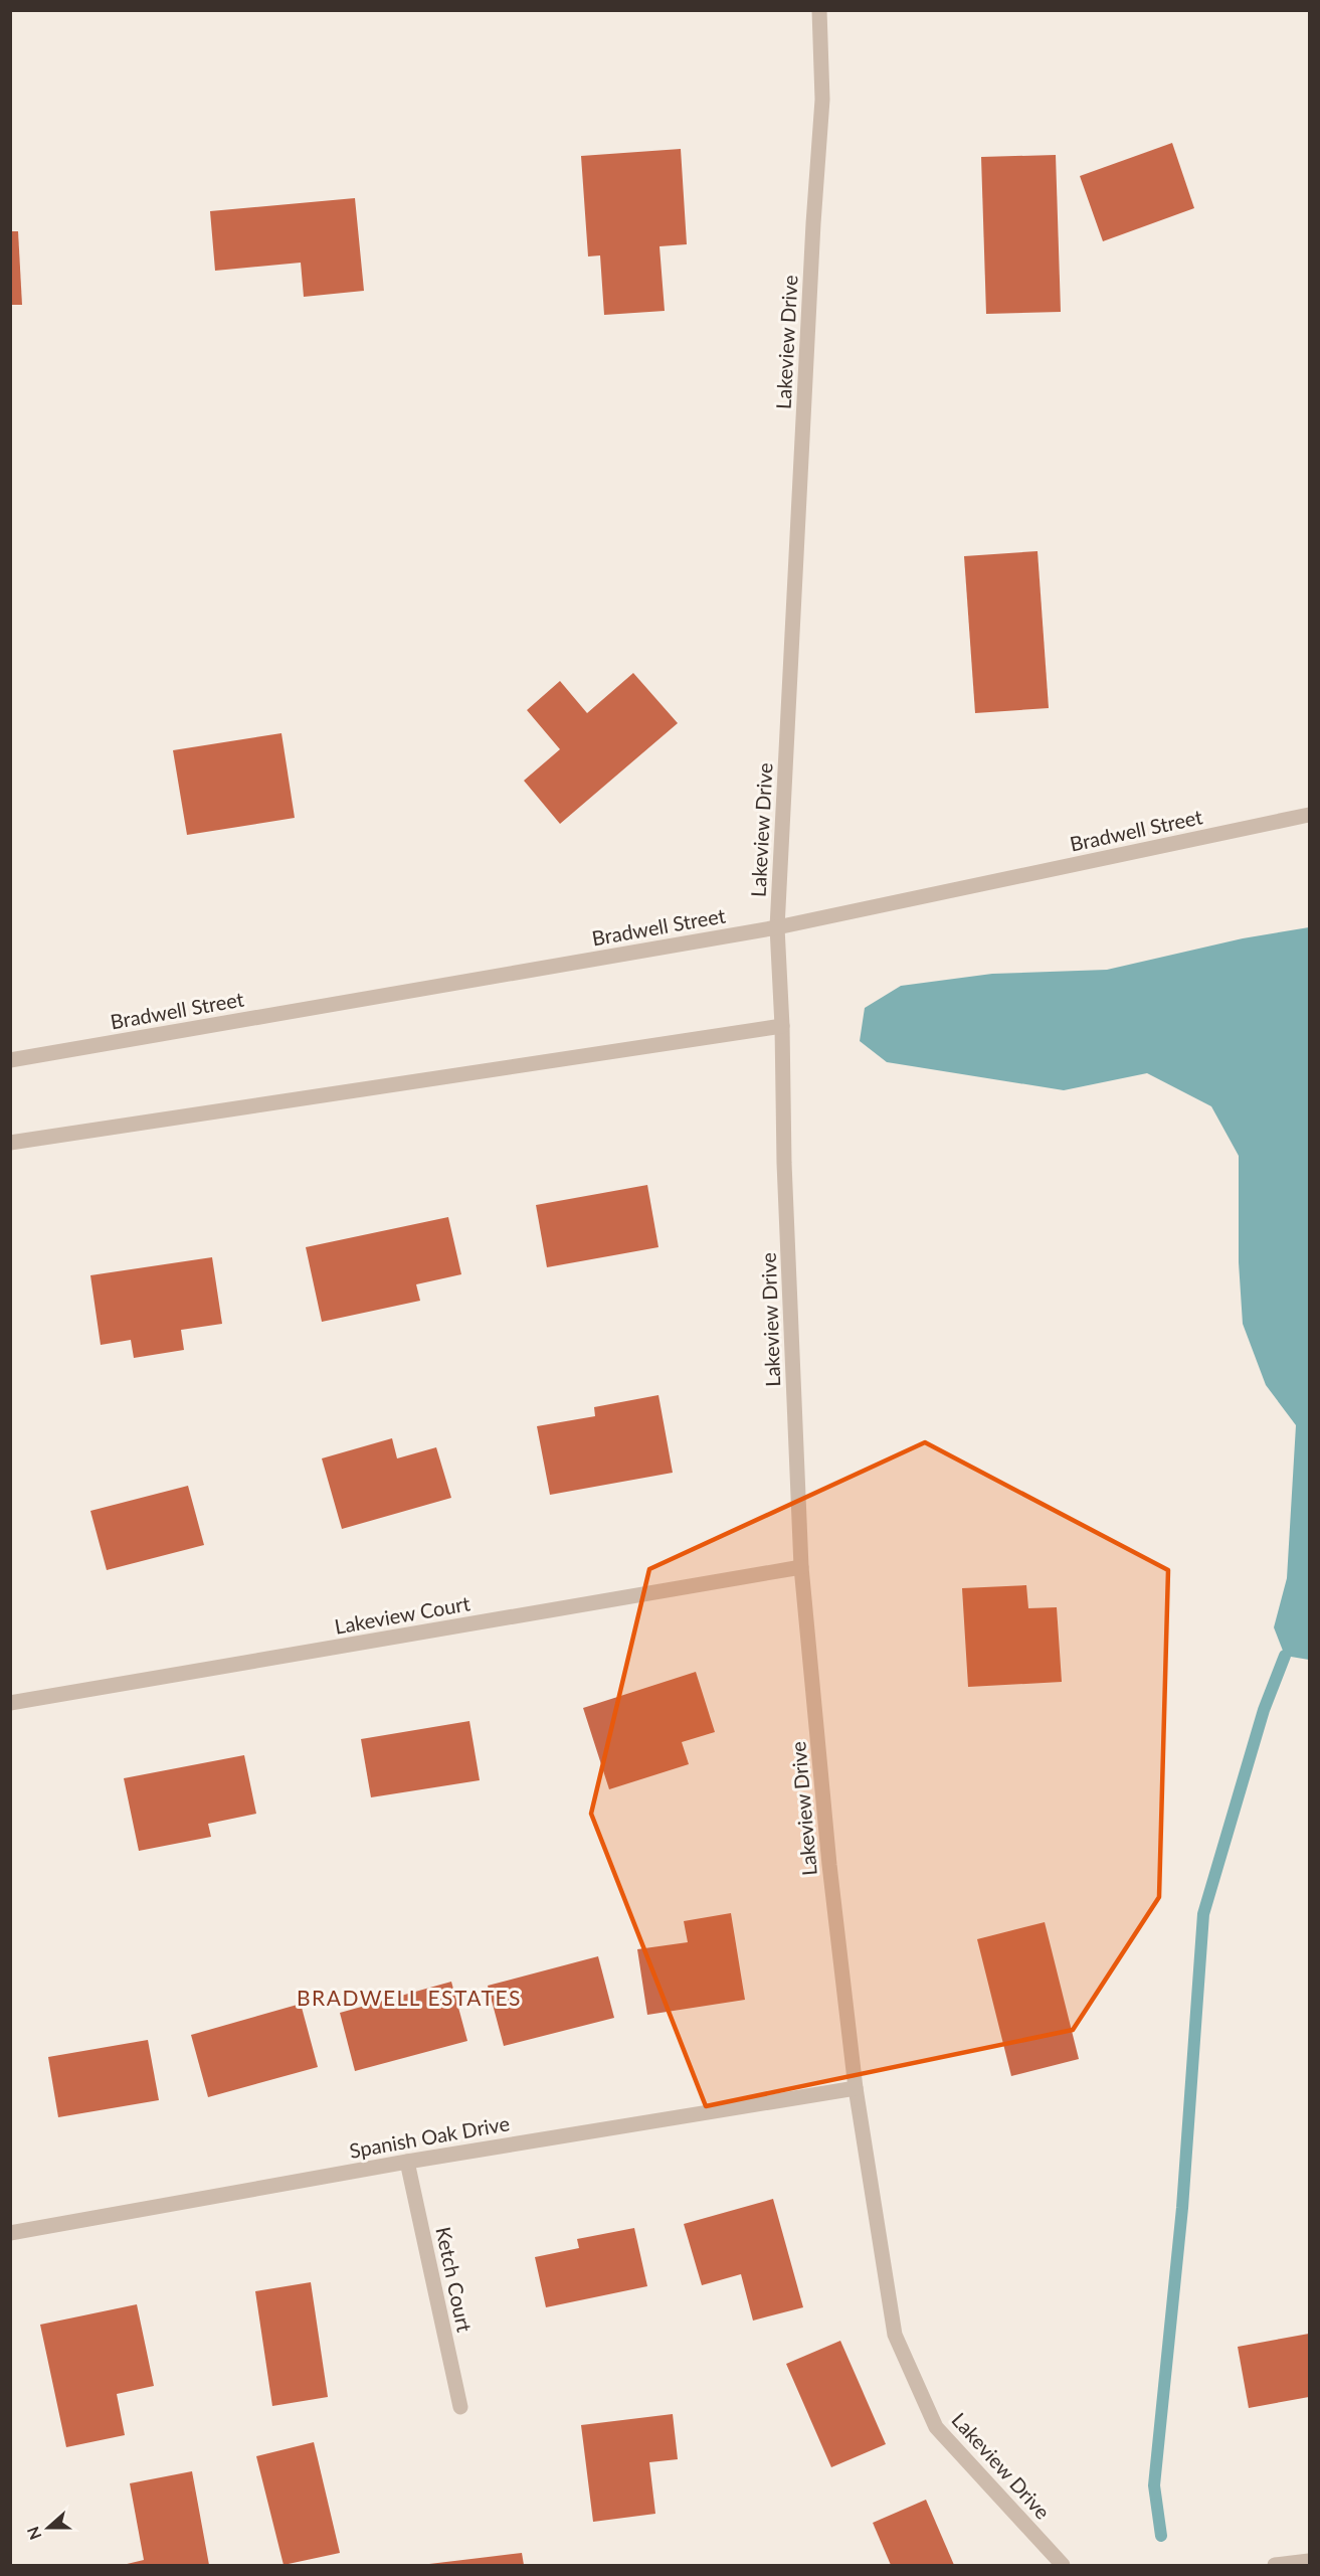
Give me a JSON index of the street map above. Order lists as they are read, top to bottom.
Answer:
{
  "streets": {
    "street": [
      "Lakeview Drive",
      "Bradwell Street",
      "Lakeview Court",
      "Spanish Oak Drive",
      "Ketch Court"
    ]
  },
  "crossings": [
    ["Lakeview Drive", "Bradwell Street"],
    ["Lakeview Drive", "Lakeview Court"],
    ["Lakeview Drive", "Spanish Oak Drive"],
    ["Spanish Oak Drive", "Ketch Court"]
  ],
  "districts": ["BRADWELL ESTATES"],
  "north": "left"
}
